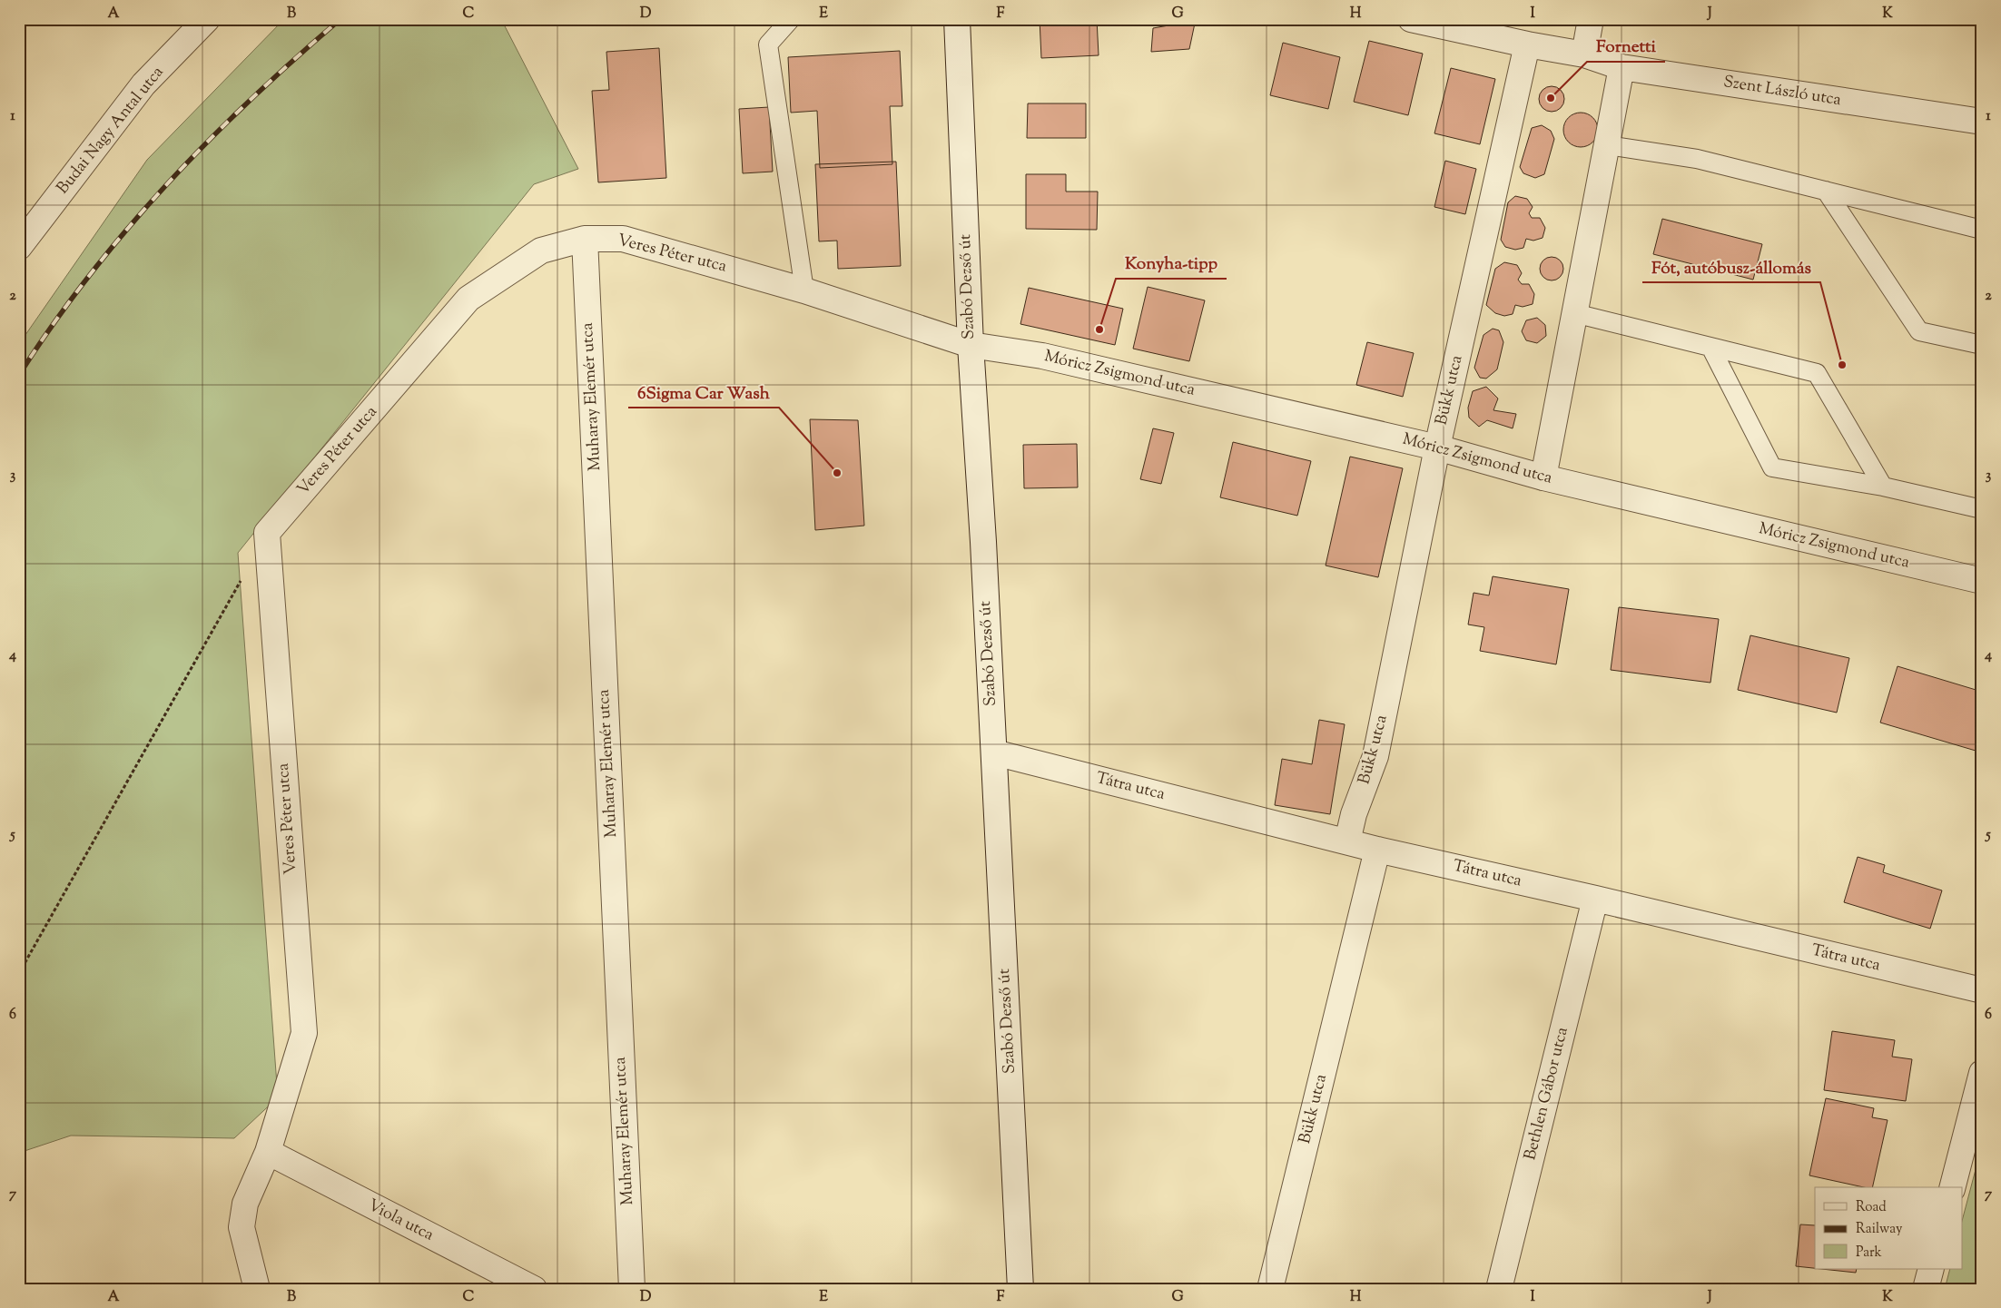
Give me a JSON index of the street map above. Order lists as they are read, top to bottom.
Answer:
{
  "streets": {
    "street": [
      "Szent László utca",
      "Budai Nagy Antal utca",
      "Veres Péter utca",
      "Szabó Dezső út",
      "Móricz Zsigmond utca",
      "Bükk utca",
      "Muharay Elemér utca",
      "Tátra utca",
      "Bethlen Gábor utca",
      "Viola utca"
    ]
  },
  "crossings": [
    ["Szent László utca", "Bükk utca"],
    ["Veres Péter utca", "Szabó Dezső út"],
    ["Veres Péter utca", "Móricz Zsigmond utca"],
    ["Veres Péter utca", "Muharay Elemér utca"],
    ["Veres Péter utca", "Viola utca"],
    ["Szabó Dezső út", "Móricz Zsigmond utca"],
    ["Szabó Dezső út", "Tátra utca"],
    ["Móricz Zsigmond utca", "Bükk utca"],
    ["Bükk utca", "Tátra utca"],
    ["Tátra utca", "Bethlen Gábor utca"]
  ],
  "places": [
    "Fornetti",
    "Konyha-tipp",
    "Fót, autóbusz-állomás",
    "6Sigma Car Wash"
  ],
  "legend": ["Road", "Railway", "Park"],
  "grid": {
    "columns": [
      "A",
      "B",
      "C",
      "D",
      "E",
      "F",
      "G",
      "H",
      "I",
      "J",
      "K"
    ],
    "rows": [
      "1",
      "2",
      "3",
      "4",
      "5",
      "6",
      "7"
    ]
  }
}
